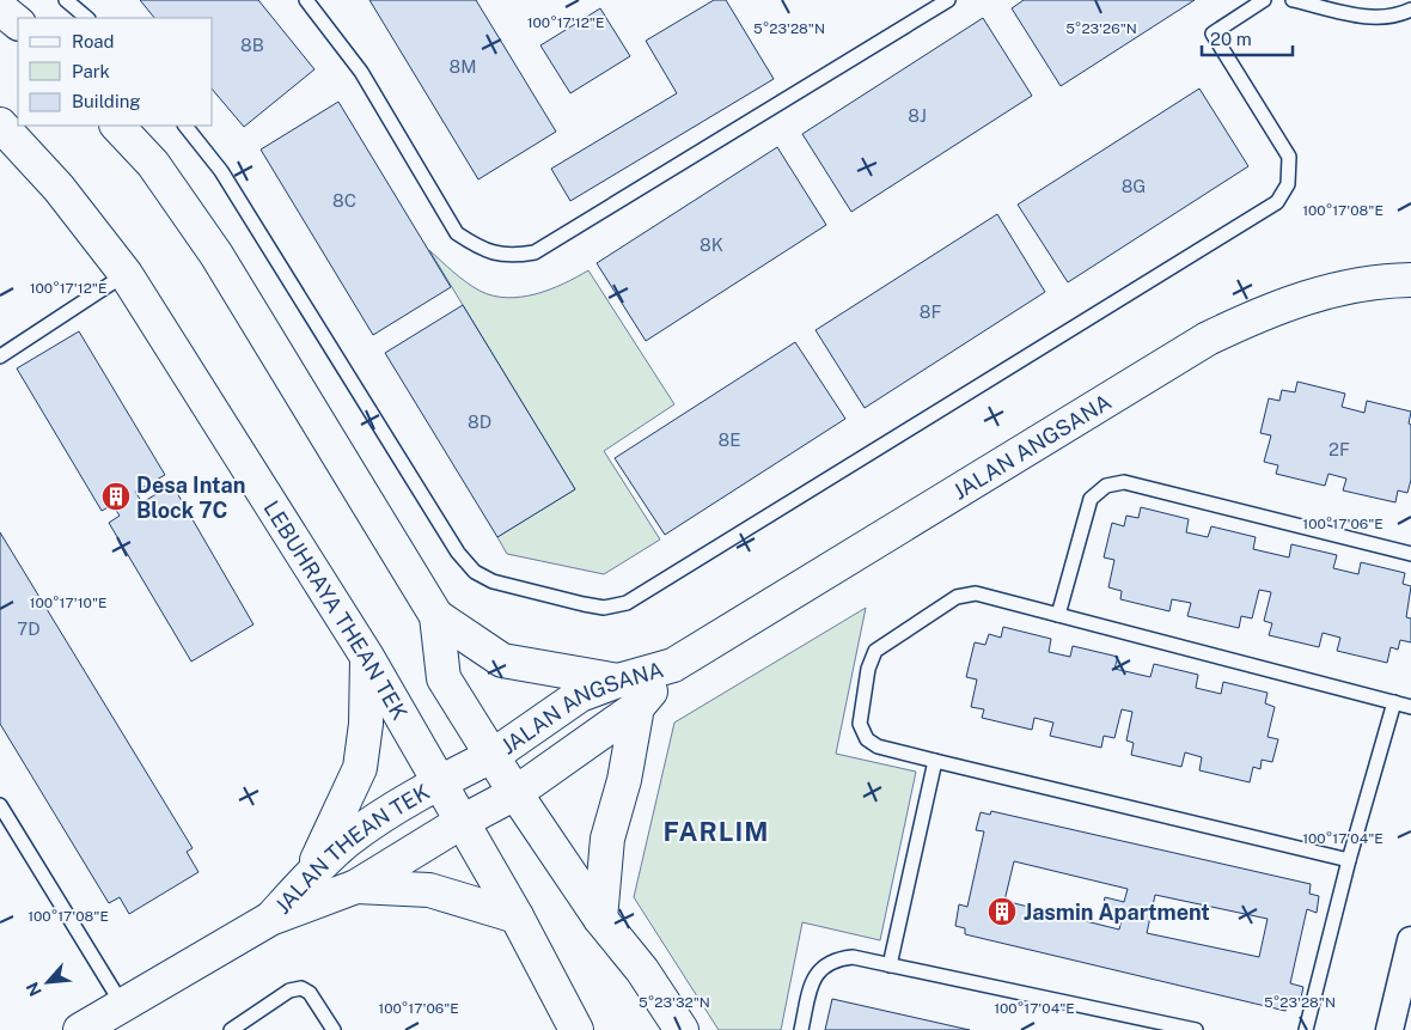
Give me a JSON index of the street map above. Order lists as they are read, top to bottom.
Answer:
{
  "streets": {
    "main road": ["JALAN ANGSANA", "LEBUHRAYA THEAN TEK", "JALAN THEAN TEK"]
  },
  "crossings": [
    ["JALAN ANGSANA", "LEBUHRAYA THEAN TEK"],
    ["JALAN ANGSANA", "JALAN THEAN TEK"],
    ["LEBUHRAYA THEAN TEK", "JALAN THEAN TEK"]
  ],
  "districts": ["FARLIM"],
  "places": {
    "building": ["Desa Intan Block 7C", "Jasmin Apartment"]
  },
  "house_numbers": [
    "8B",
    "8M",
    "8J",
    "8G",
    "8C",
    "8K",
    "8F",
    "8D",
    "8E",
    "2F",
    "7D"
  ],
  "legend": ["Road", "Park", "Building"],
  "scale_bar": "20 m",
  "north": "bottom left",
  "coordinates": [
    "100°17'12\"E",
    "5°23'28\"N",
    "5°23'26\"N",
    "100°17'08\"E",
    "100°17'06\"E",
    "100°17'10\"E",
    "100°17'04\"E",
    "5°23'32\"N"
  ]
}
